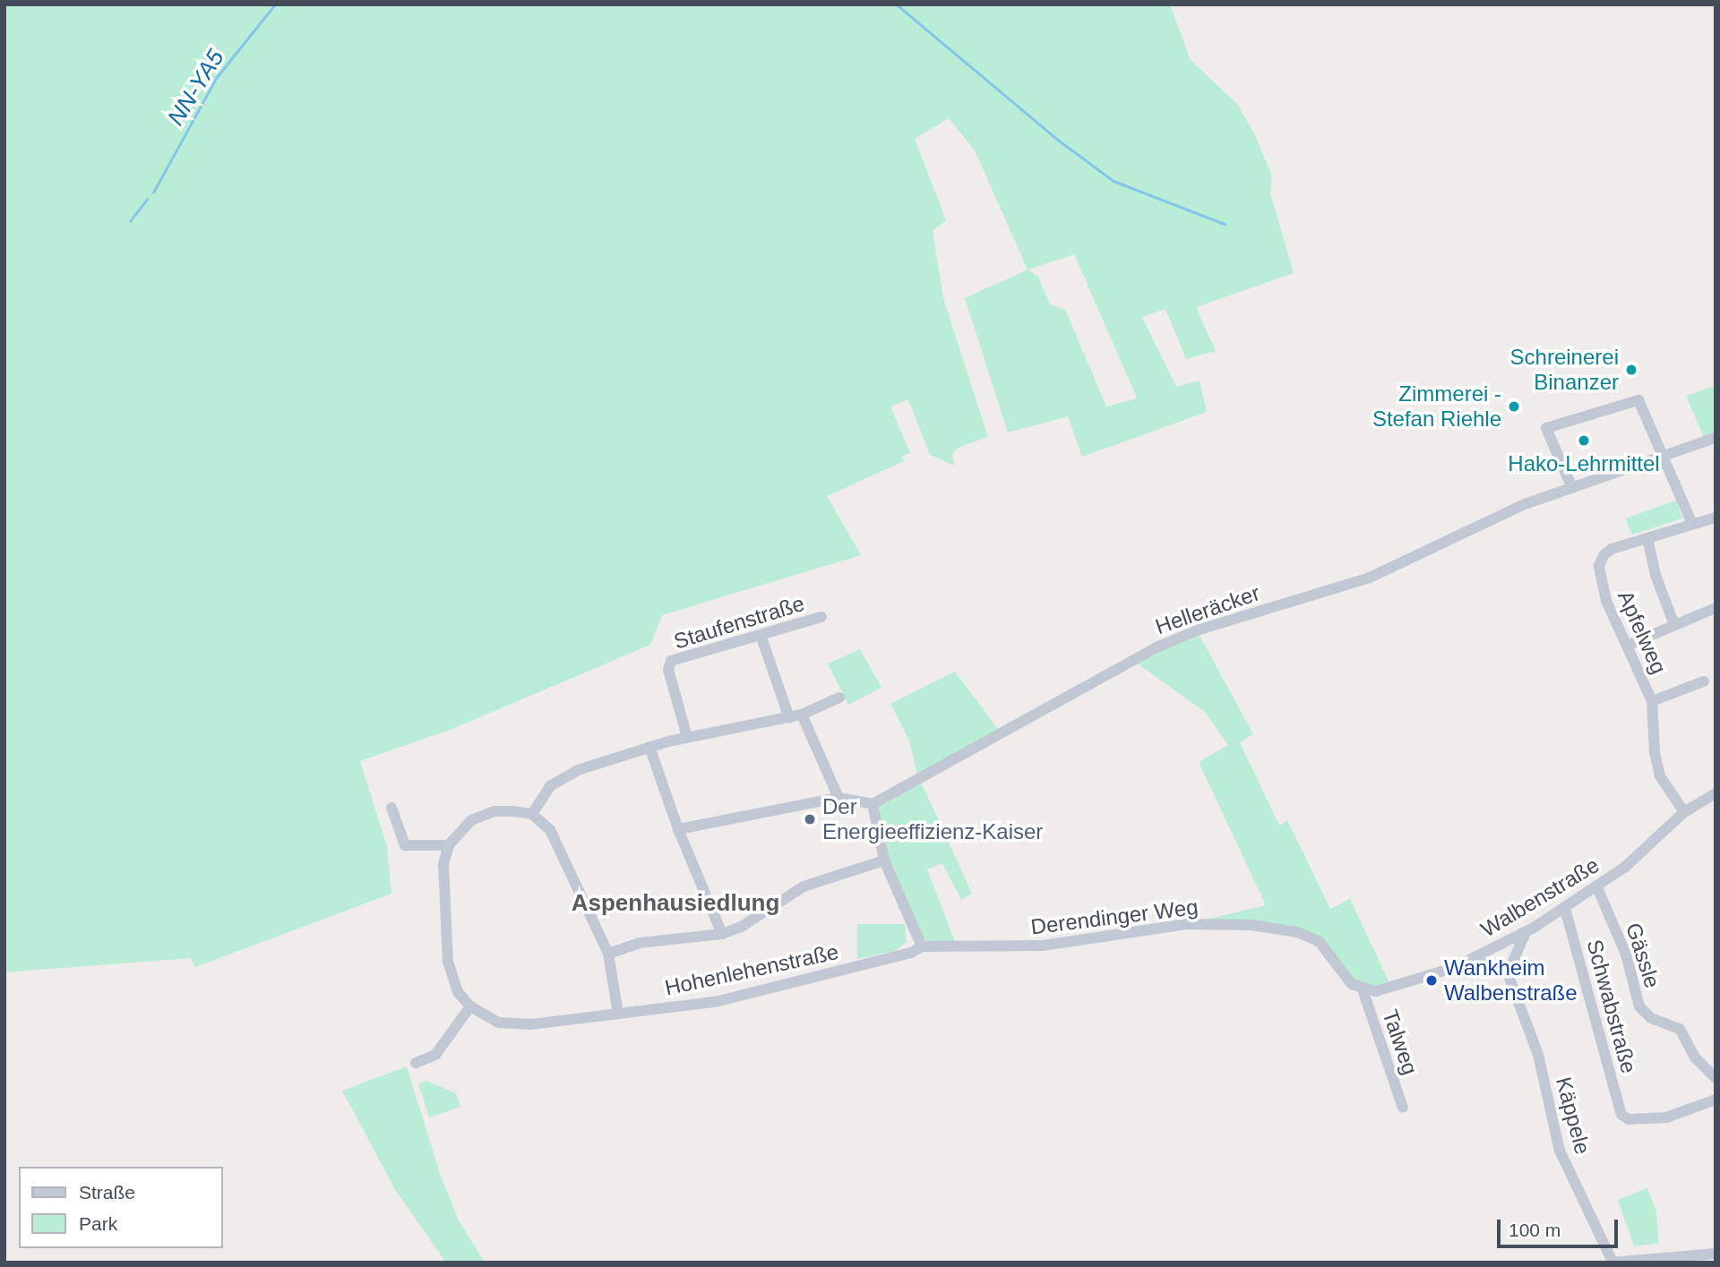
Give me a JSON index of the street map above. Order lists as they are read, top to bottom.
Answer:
{
  "streets": {
    "street": [
      "Helleräcker",
      "Staufenstraße",
      "Apfelweg",
      "Walbenstraße",
      "Derendinger Weg",
      "Gässle",
      "Hohenlehenstraße",
      "Schwabstraße",
      "Talweg",
      "Käppele"
    ]
  },
  "crossings": [
    ["Apfelweg", "Walbenstraße"],
    ["Walbenstraße", "Derendinger Weg"],
    ["Walbenstraße", "Gässle"],
    ["Walbenstraße", "Schwabstraße"],
    ["Walbenstraße", "Talweg"],
    ["Derendinger Weg", "Hohenlehenstraße"],
    ["Derendinger Weg", "Talweg"]
  ],
  "districts": ["Aspenhausiedlung"],
  "water": ["NN-YA5"],
  "places": [
    "Schreinerei Binanzer",
    "Zimmerei - Stefan Riehle",
    "Hako-Lehrmittel",
    "Der Energieeffizienz-Kaiser",
    "Wankheim Walbenstraße"
  ],
  "legend": ["Straße", "Park"],
  "scale_bar": "100 m"
}
